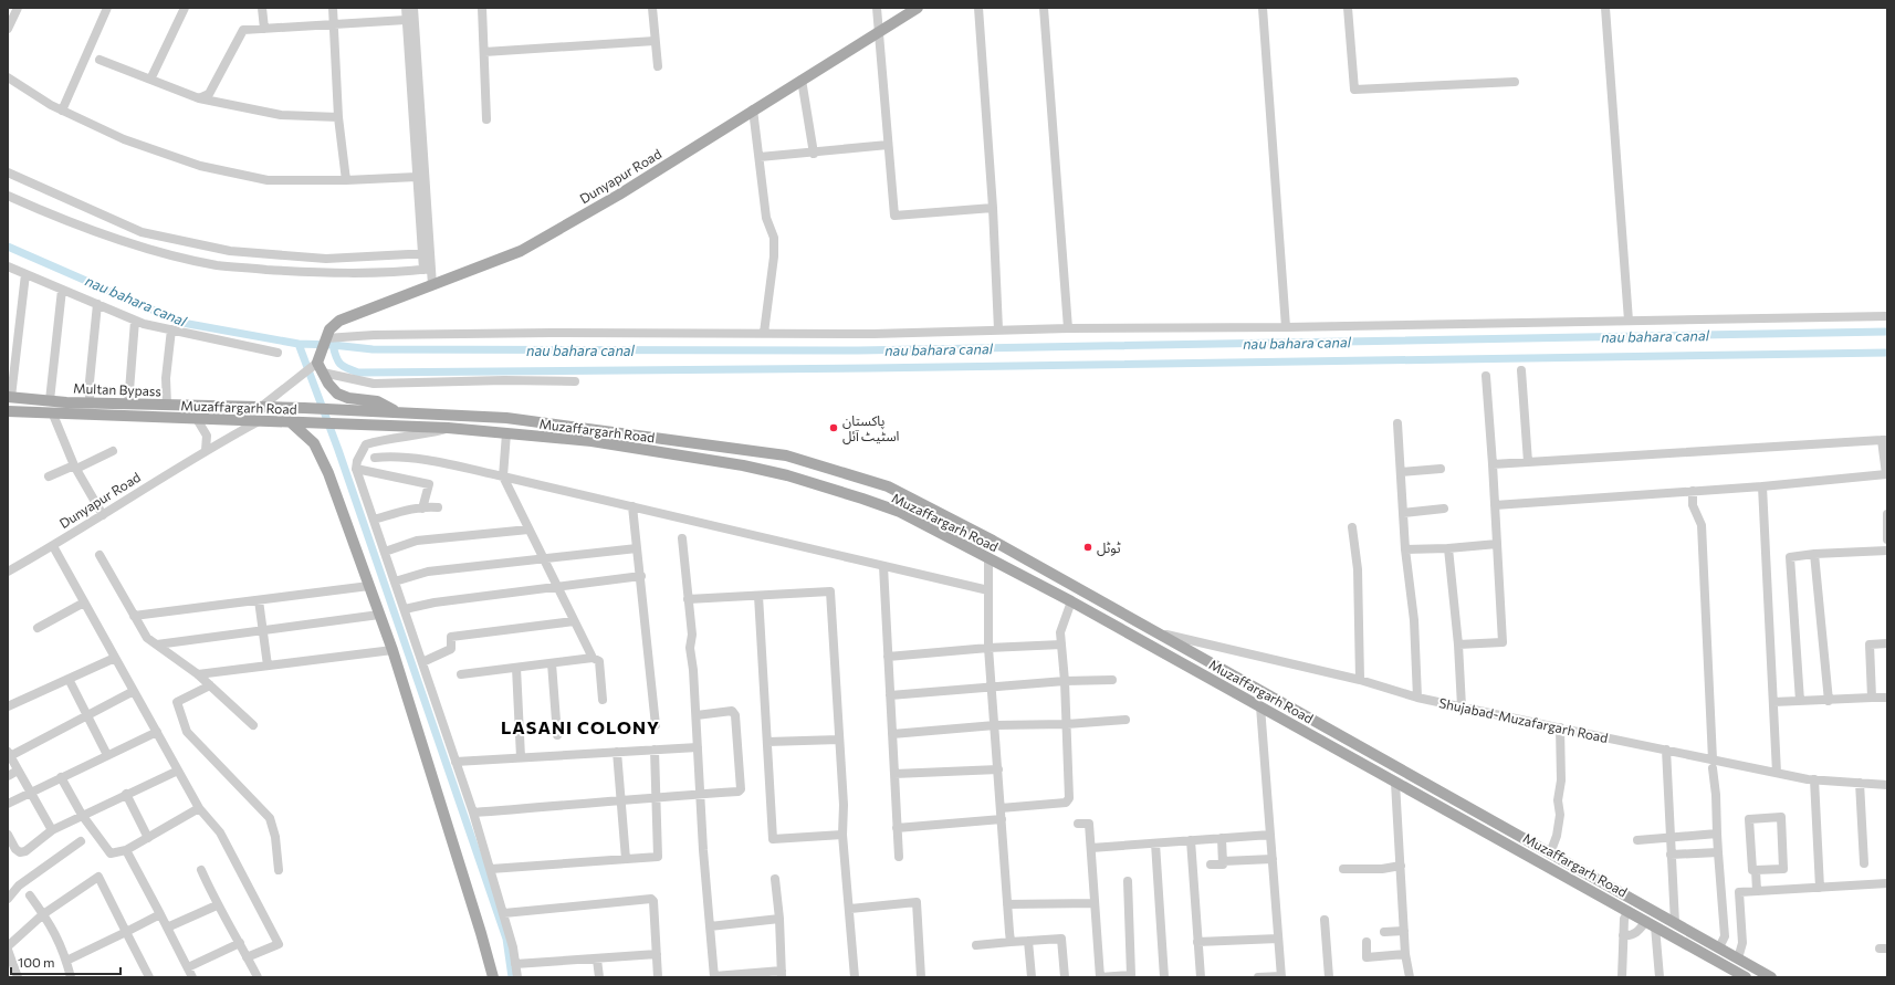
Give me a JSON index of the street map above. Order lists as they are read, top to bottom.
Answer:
{
  "streets": {
    "main road": ["Dunyapur Road", "Multan Bypass", "Muzaffargarh Road"],
    "street": ["Shujabad-Muzafargarh Road"]
  },
  "crossings": [
    ["Dunyapur Road", "Muzaffargarh Road"],
    ["Multan Bypass", "Muzaffargarh Road"],
    ["Muzaffargarh Road", "Shujabad-Muzafargarh Road"]
  ],
  "districts": ["LASANI COLONY"],
  "water": ["nau bahara canal"],
  "places": ["پاکستان اسٹیٹ آئل", "ٹوٹل"],
  "scale_bar": "100 m"
}
